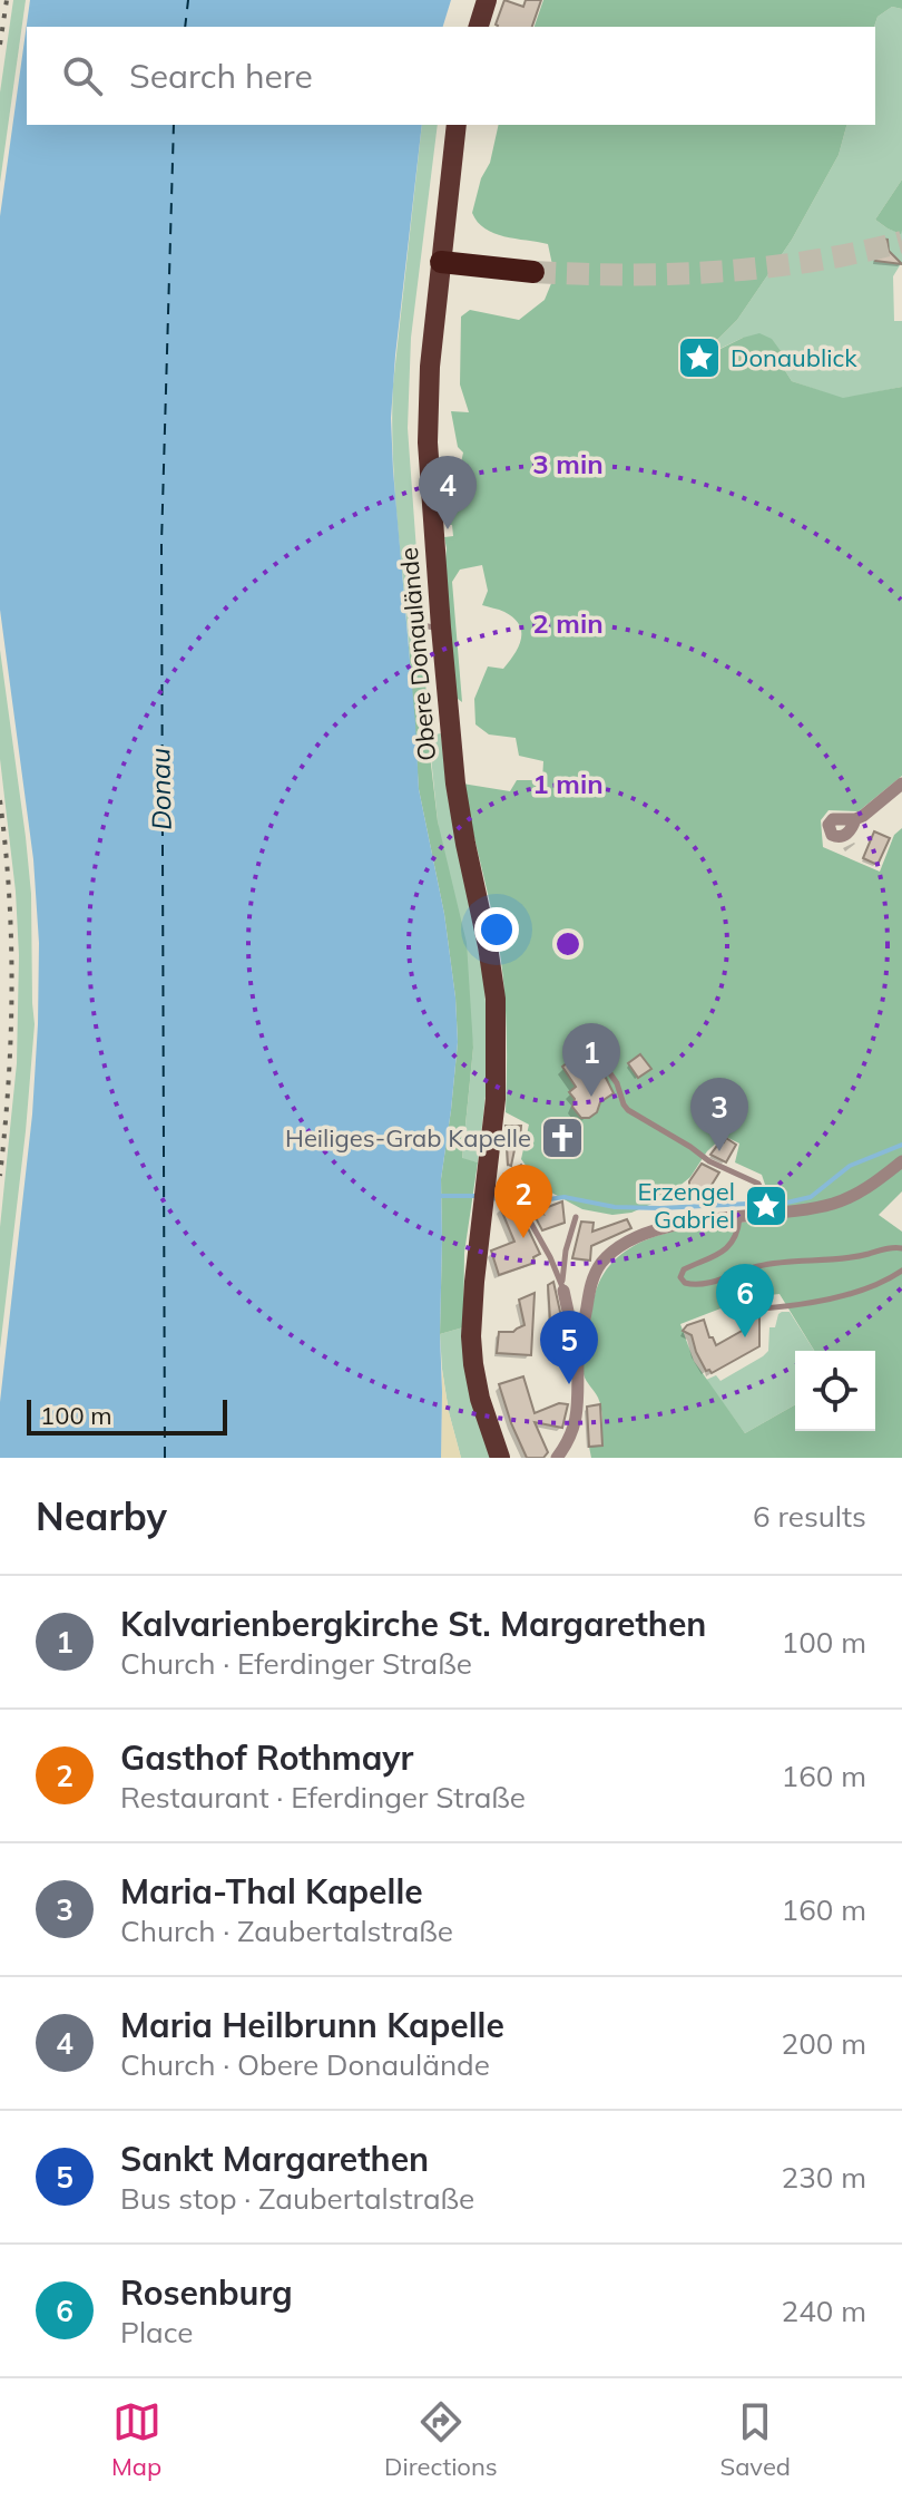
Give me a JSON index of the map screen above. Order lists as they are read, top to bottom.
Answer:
{
  "streets": {
    "main road": ["Obere Donaulände"]
  },
  "water": ["Donau"],
  "places": {
    "place": ["Donaublick", "Erzengel Gabriel"],
    "church": ["Heiliges-Grab Kapelle"]
  },
  "scale_bar": "100 m",
  "page": {
    "search": "Search here",
    "pins": [
      "4",
      "1",
      "3",
      "2",
      "6",
      "5"
    ],
    "scale": "100 m",
    "heading": ["Nearby", "6 results"],
    "list": [
      {
        "mark": "1",
        "name": "Kalvarienbergkirche St. Margarethen",
        "note": "Church · Eferdinger Straße",
        "value": "100 m"
      },
      {
        "mark": "2",
        "name": "Gasthof Rothmayr",
        "note": "Restaurant · Eferdinger Straße",
        "value": "160 m"
      },
      {
        "mark": "3",
        "name": "Maria-Thal Kapelle",
        "note": "Church · Zaubertalstraße",
        "value": "160 m"
      },
      {
        "mark": "4",
        "name": "Maria Heilbrunn Kapelle",
        "note": "Church · Obere Donaulände",
        "value": "200 m"
      },
      {
        "mark": "5",
        "name": "Sankt Margarethen",
        "note": "Bus stop · Zaubertalstraße",
        "value": "230 m"
      },
      {
        "mark": "6",
        "name": "Rosenburg",
        "note": "Place",
        "value": "240 m"
      }
    ],
    "nav": ["Map", "Directions", "Saved"]
  },
  "rings": ["3 min", "2 min", "1 min"]
}
